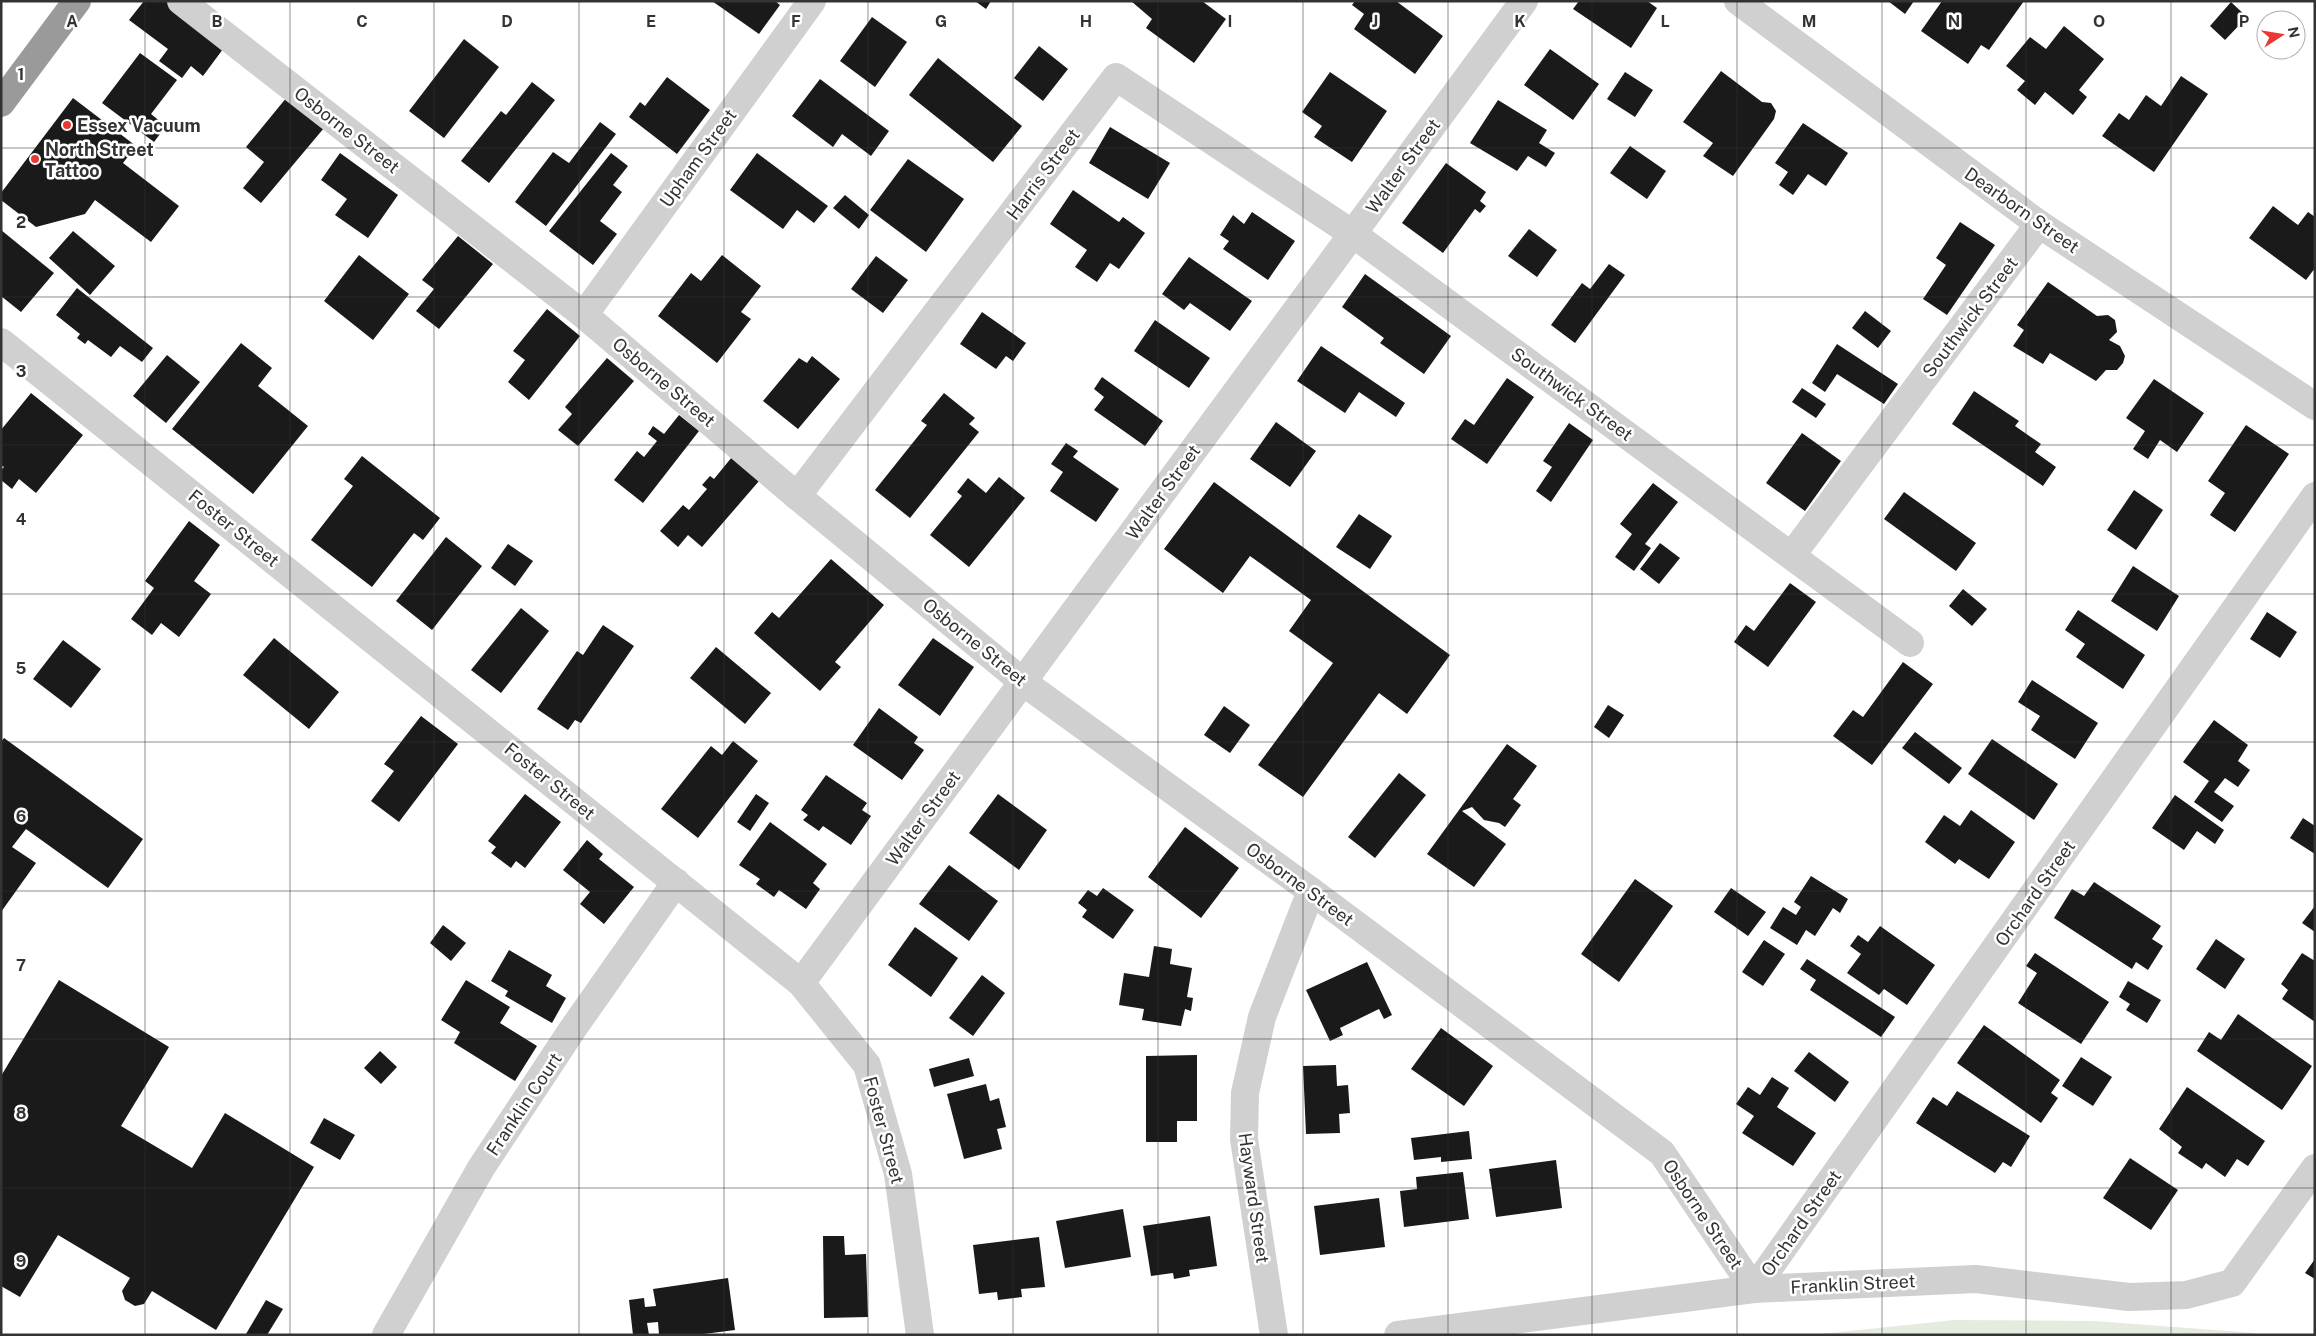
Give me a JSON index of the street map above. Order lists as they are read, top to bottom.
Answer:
{
  "streets": {
    "street": [
      "Osborne Street",
      "Upham Street",
      "Walter Street",
      "Harris Street",
      "Dearborn Street",
      "Southwick Street",
      "Foster Street",
      "Orchard Street",
      "Franklin Court",
      "Hayward Street",
      "Franklin Street"
    ]
  },
  "crossings": [
    ["Osborne Street", "Upham Street"],
    ["Osborne Street", "Walter Street"],
    ["Osborne Street", "Harris Street"],
    ["Osborne Street", "Orchard Street"],
    ["Osborne Street", "Hayward Street"],
    ["Osborne Street", "Franklin Street"],
    ["Walter Street", "Harris Street"],
    ["Walter Street", "Southwick Street"],
    ["Walter Street", "Foster Street"],
    ["Harris Street", "Southwick Street"],
    ["Dearborn Street", "Southwick Street"],
    ["Foster Street", "Franklin Court"],
    ["Orchard Street", "Franklin Street"]
  ],
  "places": ["Essex Vacuum", "North Street Tattoo"],
  "north": "right",
  "grid": {
    "columns": [
      "A",
      "B",
      "C",
      "D",
      "E",
      "F",
      "G",
      "H",
      "I",
      "J",
      "K",
      "L",
      "M",
      "N",
      "O",
      "P"
    ],
    "rows": [
      "1",
      "2",
      "3",
      "4",
      "5",
      "6",
      "7",
      "8",
      "9"
    ]
  }
}
